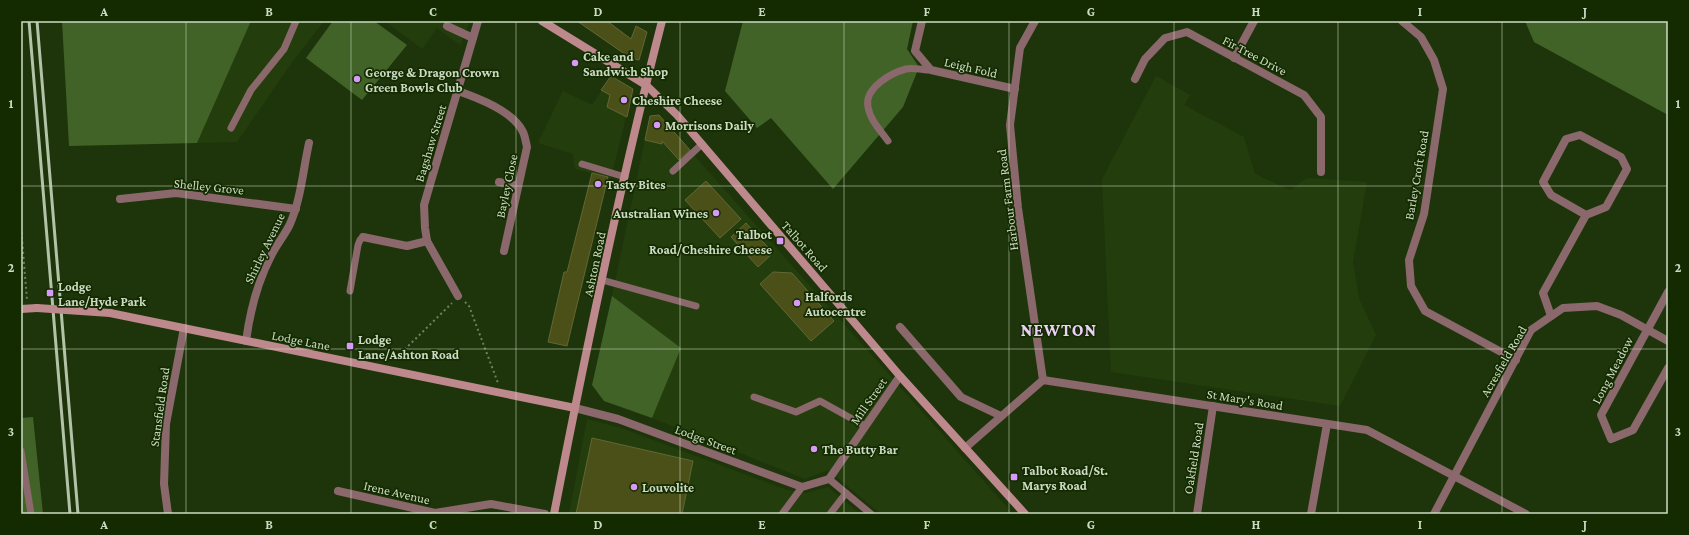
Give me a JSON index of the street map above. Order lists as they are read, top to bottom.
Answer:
{
  "streets": {
    "street": [
      "Fir Tree Drive",
      "Leigh Fold",
      "Bagshaw Street",
      "Barley Croft Road",
      "Shelley Grove",
      "Bayley Close",
      "Harbour Farm Road",
      "Talbot Road",
      "Shirley Avenue",
      "Ashton Road",
      "Lodge Lane",
      "Acresfield Road",
      "Long Meadow",
      "St Mary's Road",
      "Mill Street",
      "Stansfield Road",
      "Lodge Street",
      "Oakfield Road",
      "Irene Avenue"
    ]
  },
  "crossings": [
    ["Leigh Fold", "Harbour Farm Road"],
    ["Bagshaw Street", "Bayley Close"],
    ["Barley Croft Road", "Acresfield Road"],
    ["Shelley Grove", "Shirley Avenue"],
    ["Harbour Farm Road", "St Mary's Road"],
    ["Talbot Road", "Ashton Road"],
    ["Talbot Road", "Mill Street"],
    ["Shirley Avenue", "Lodge Lane"],
    ["Ashton Road", "Lodge Lane"],
    ["Ashton Road", "Lodge Street"],
    ["Lodge Lane", "Stansfield Road"],
    ["Lodge Lane", "Lodge Street"],
    ["Acresfield Road", "Long Meadow"],
    ["Acresfield Road", "St Mary's Road"],
    ["St Mary's Road", "Oakfield Road"]
  ],
  "districts": ["NEWTON"],
  "places": {
    "other": [
      "Cake and Sandwich Shop",
      "George & Dragon Crown Green Bowls Club",
      "Cheshire Cheese",
      "Morrisons Daily",
      "Tasty Bites",
      "Australian Wines",
      "Halfords Autocentre",
      "The Butty Bar",
      "Louvolite"
    ],
    "transit": [
      "Talbot Road/Cheshire Cheese",
      "Lodge Lane/Hyde Park",
      "Lodge Lane/Ashton Road",
      "Talbot Road/St. Marys Road"
    ]
  },
  "grid": {
    "columns": [
      "A",
      "B",
      "C",
      "D",
      "E",
      "F",
      "G",
      "H",
      "I",
      "J"
    ],
    "rows": ["1", "2", "3"]
  }
}
